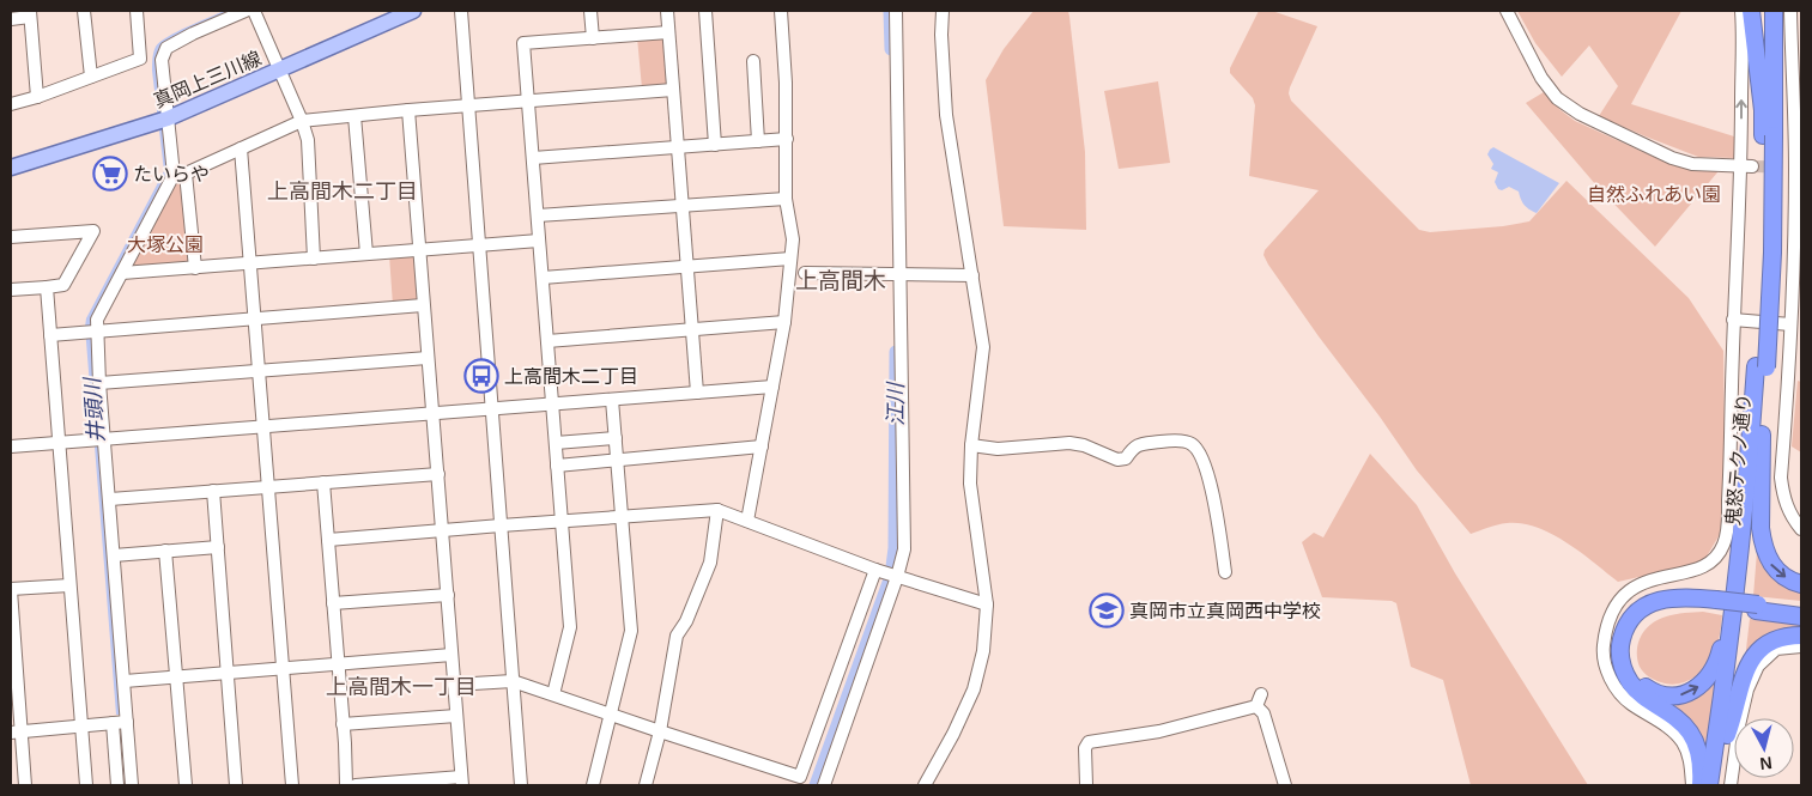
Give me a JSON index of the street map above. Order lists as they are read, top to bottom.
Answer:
{
  "streets": {
    "highway": ["鬼怒テクノ通り"],
    "main road": ["真岡上三川線"]
  },
  "districts": ["上高間木二丁目", "上高間木", "上高間木一丁目"],
  "water": ["江川", "井頭川"],
  "parks": ["自然ふれあい園", "大塚公園"],
  "places": {
    "supermarket": ["たいらや"],
    "bus stop": ["上高間木二丁目"],
    "school or university": ["真岡市立真岡西中学校"]
  },
  "north": "bottom"
}
